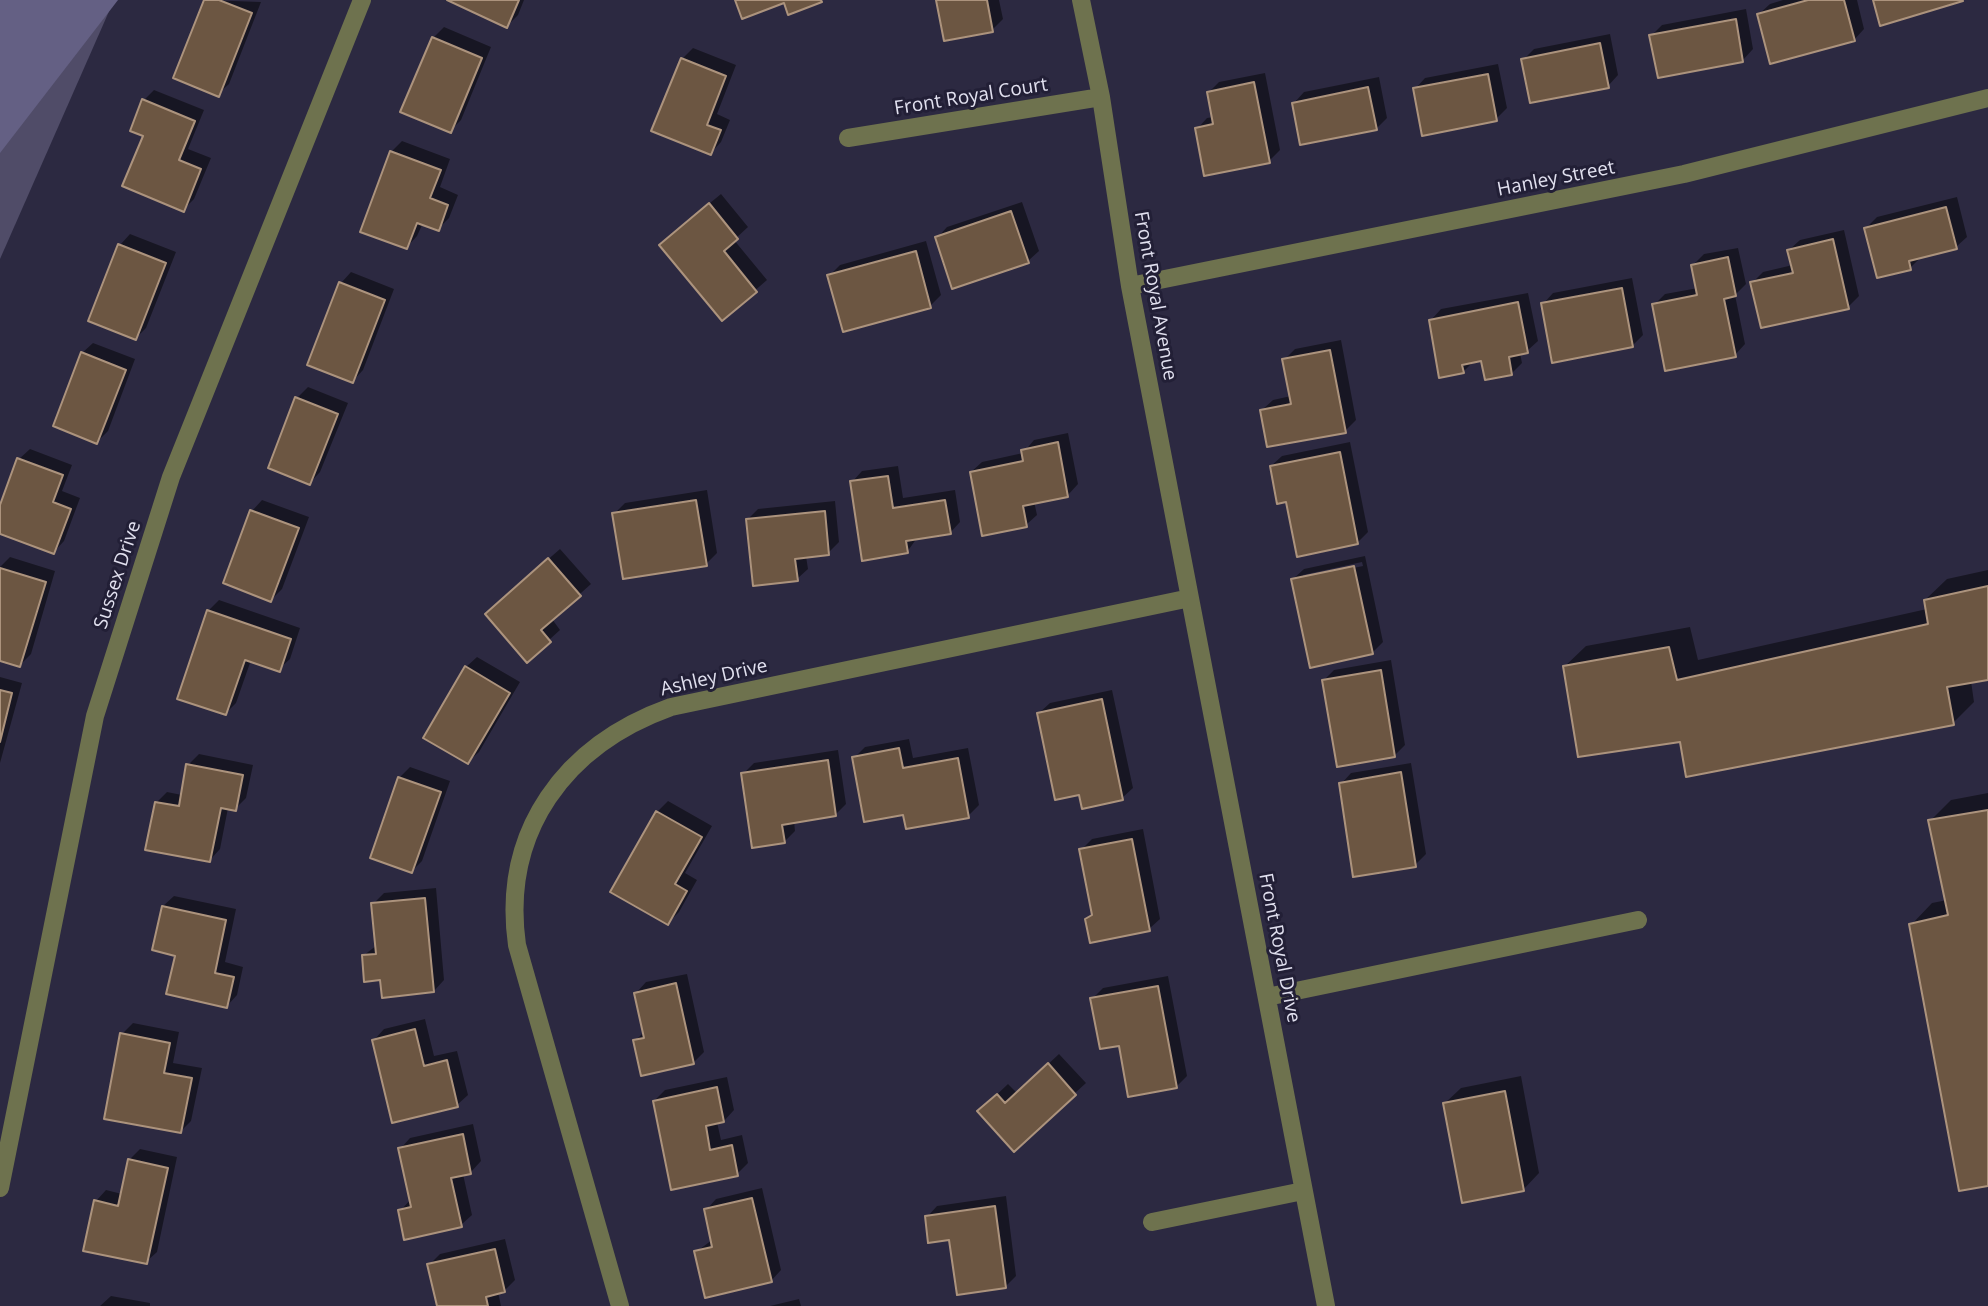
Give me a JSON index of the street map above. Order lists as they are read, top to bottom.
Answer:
{
  "streets": {
    "street": [
      "Front Royal Court",
      "Hanley Street",
      "Front Royal Avenue",
      "Sussex Drive",
      "Ashley Drive",
      "Front Royal Drive"
    ]
  },
  "crossings": [
    ["Front Royal Court", "Front Royal Avenue"],
    ["Hanley Street", "Front Royal Avenue"],
    ["Front Royal Avenue", "Ashley Drive"],
    ["Front Royal Avenue", "Front Royal Drive"],
    ["Ashley Drive", "Front Royal Drive"]
  ]
}
